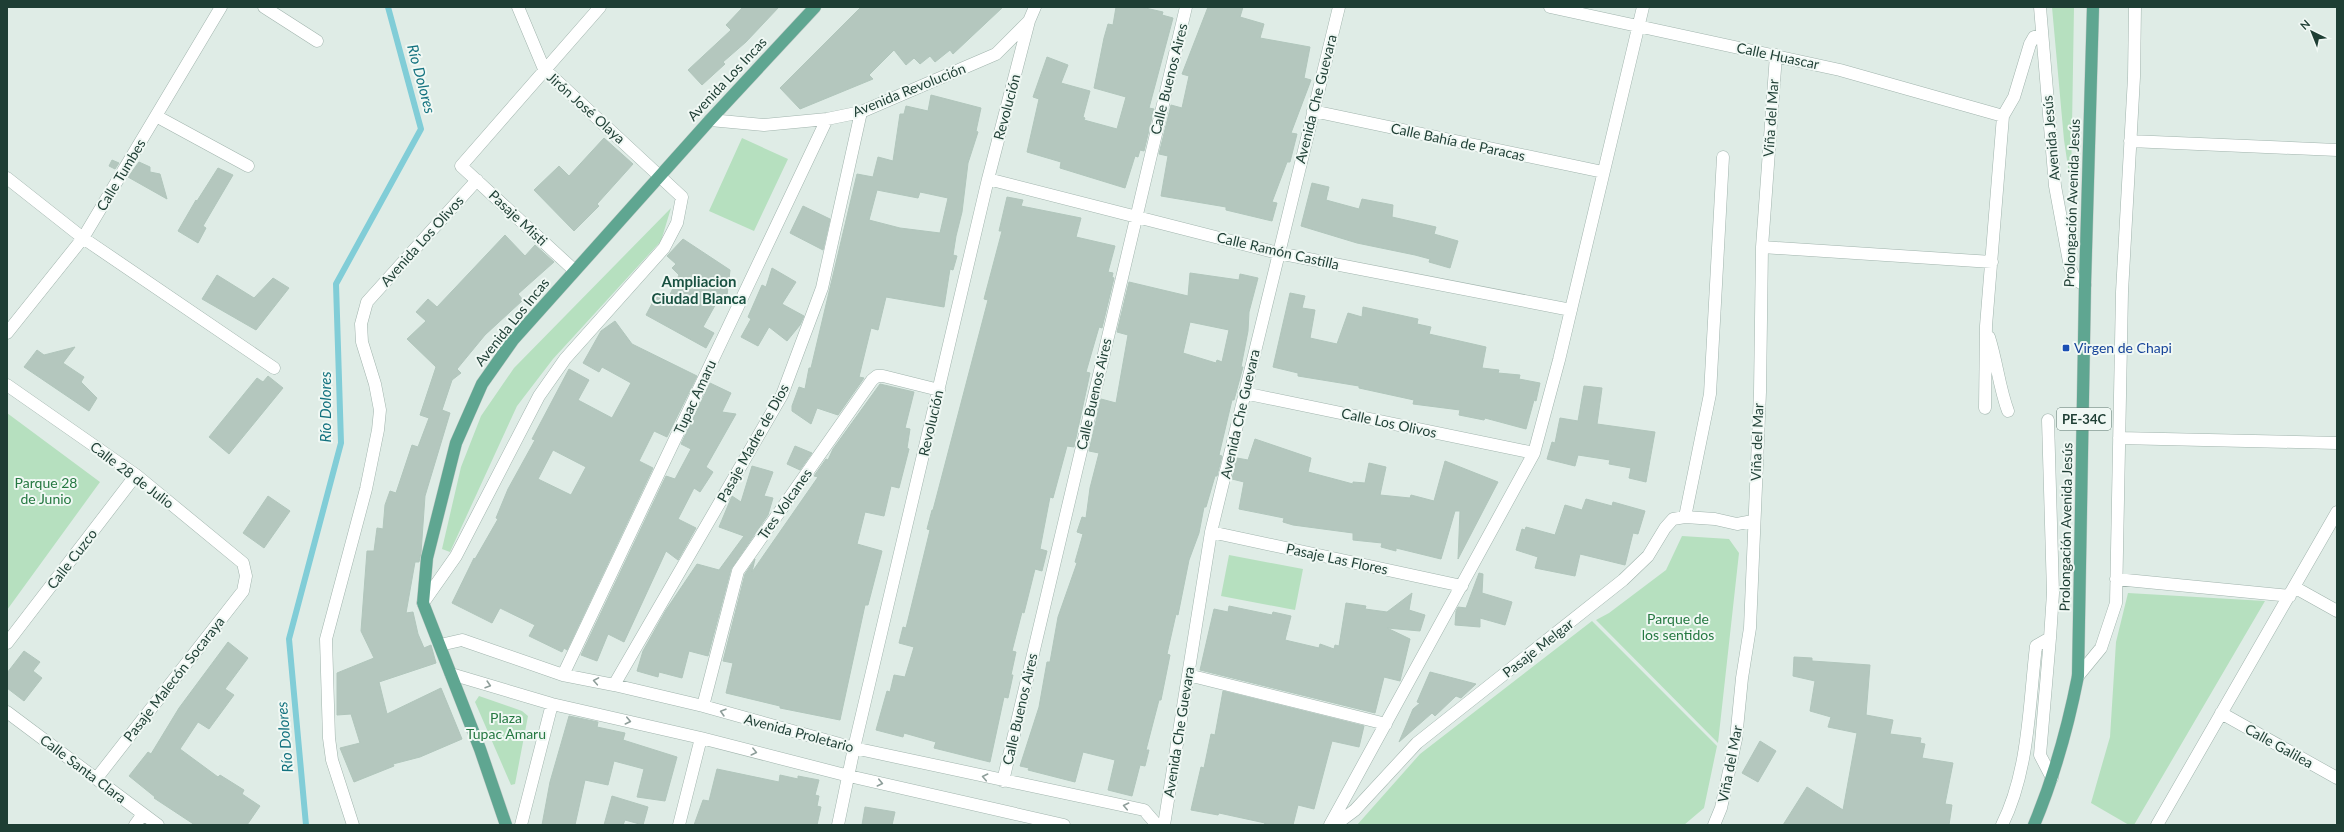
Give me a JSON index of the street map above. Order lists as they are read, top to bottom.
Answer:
{
  "streets": {
    "main road": ["Avenida Los Incas", "Prolongación Avenida Jesús", "PE-34C"],
    "street": [
      "Calle Huascar",
      "Calle Buenos Aires",
      "Avenida Revolución",
      "Avenida Che Guevara",
      "Revolución",
      "Jirón José Olaya",
      "Viña del Mar",
      "Avenida Jesús",
      "Calle Bahía de Paracas",
      "Calle Tumbes",
      "Pasaje Misti",
      "Avenida Los Olivos",
      "Calle Ramón Castilla",
      "Tupac Amaru",
      "Calle Los Olivos",
      "Pasaje Madre de Dios",
      "Calle 28 de Julio",
      "Tres Volcanes",
      "Calle Cuzco",
      "Pasaje Las Flores",
      "Pasaje Melgar",
      "Pasaje Malecón Socaraya",
      "Avenida Proletario",
      "Calle Galilea",
      "Calle Santa Clara"
    ]
  },
  "crossings": [
    ["Calle Huascar", "Viña del Mar"],
    ["Avenida Los Incas", "Avenida Revolución"],
    ["Avenida Los Incas", "Jirón José Olaya"],
    ["Avenida Los Incas", "Pasaje Misti"],
    ["Avenida Los Incas", "Avenida Proletario"],
    ["Calle Buenos Aires", "Calle Ramón Castilla"],
    ["Calle Buenos Aires", "Avenida Proletario"],
    ["Avenida Revolución", "Revolución"],
    ["Avenida Revolución", "Tupac Amaru"],
    ["Avenida Revolución", "Pasaje Madre de Dios"],
    ["Avenida Che Guevara", "Calle Bahía de Paracas"],
    ["Avenida Che Guevara", "Calle Ramón Castilla"],
    ["Avenida Che Guevara", "Calle Los Olivos"],
    ["Avenida Che Guevara", "Pasaje Las Flores"],
    ["Revolución", "Calle Ramón Castilla"],
    ["Revolución", "Tres Volcanes"],
    ["Revolución", "Avenida Proletario"],
    ["Jirón José Olaya", "Pasaje Misti"],
    ["Viña del Mar", "Pasaje Melgar"],
    ["Avenida Jesús", "Prolongación Avenida Jesús"],
    ["Pasaje Misti", "Avenida Los Olivos"],
    ["Tupac Amaru", "Avenida Proletario"],
    ["Pasaje Madre de Dios", "Avenida Proletario"],
    ["Calle 28 de Julio", "Calle Cuzco"],
    ["Calle 28 de Julio", "Pasaje Malecón Socaraya"],
    ["Tres Volcanes", "Avenida Proletario"],
    ["Pasaje Malecón Socaraya", "Calle Santa Clara"]
  ],
  "districts": ["Ampliacion Ciudad Blanca"],
  "water": ["Río Dolores"],
  "parks": ["Parque 28 de Junio", "Parque de los sentidos", "Plaza Tupac Amaru"],
  "places": {
    "transit": ["Virgen de Chapi"]
  },
  "north": "top left"
}
